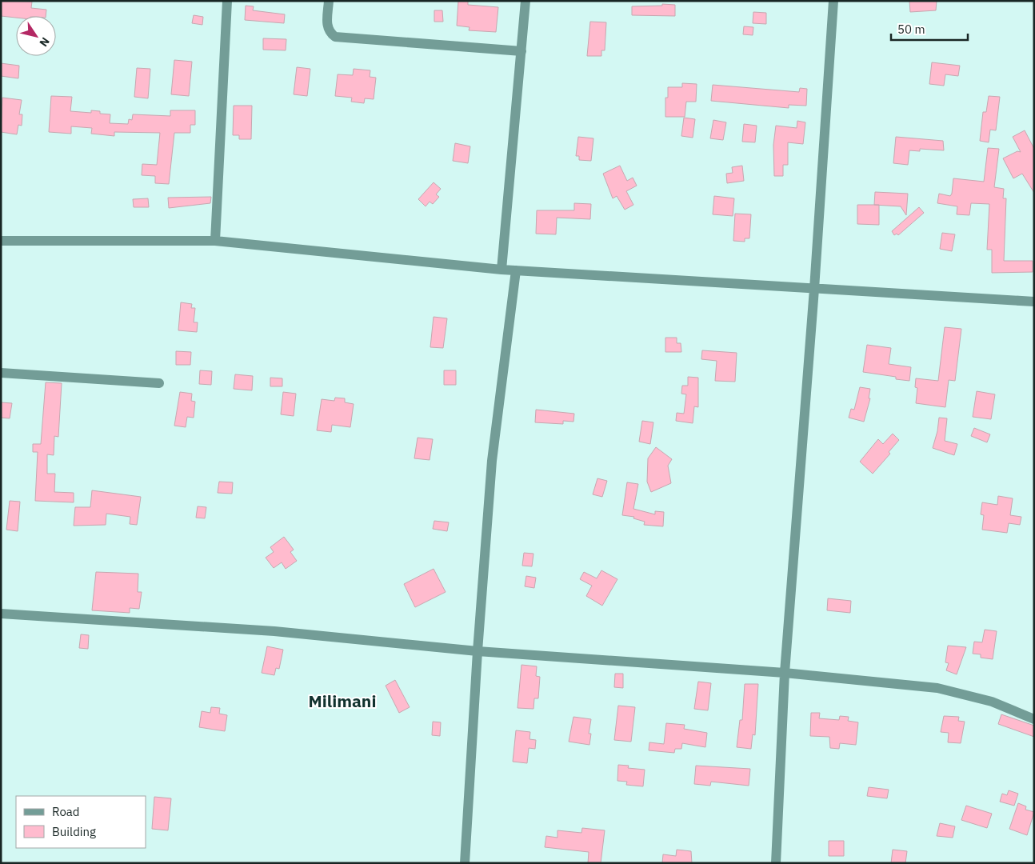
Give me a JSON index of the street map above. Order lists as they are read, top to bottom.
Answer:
{
  "districts": ["Milimani"],
  "legend": ["Road", "Building"],
  "scale_bar": "50 m",
  "north": "bottom right"
}
